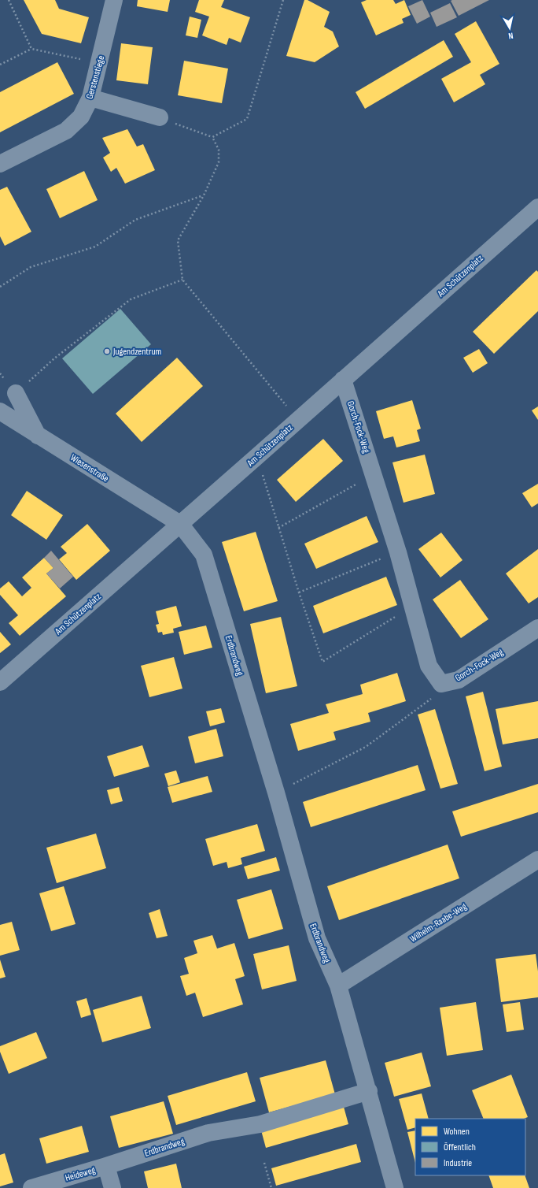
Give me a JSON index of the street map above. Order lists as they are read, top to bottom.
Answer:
{
  "streets": {
    "street": [
      "Gerstenstiege",
      "Am Schützenplatz",
      "Gorch-Fock-Weg",
      "Wiesenstraße",
      "Erdbrandweg",
      "Wilhelm-Raabe-Weg",
      "Heideweg"
    ]
  },
  "crossings": [
    ["Am Schützenplatz", "Gorch-Fock-Weg"],
    ["Am Schützenplatz", "Wiesenstraße"],
    ["Am Schützenplatz", "Erdbrandweg"],
    ["Wiesenstraße", "Erdbrandweg"],
    ["Erdbrandweg", "Wilhelm-Raabe-Weg"],
    ["Erdbrandweg", "Heideweg"]
  ],
  "places": ["Jugendzentrum"],
  "legend": ["Wohnen", "Öffentlich", "Industrie"],
  "north": "bottom"
}
